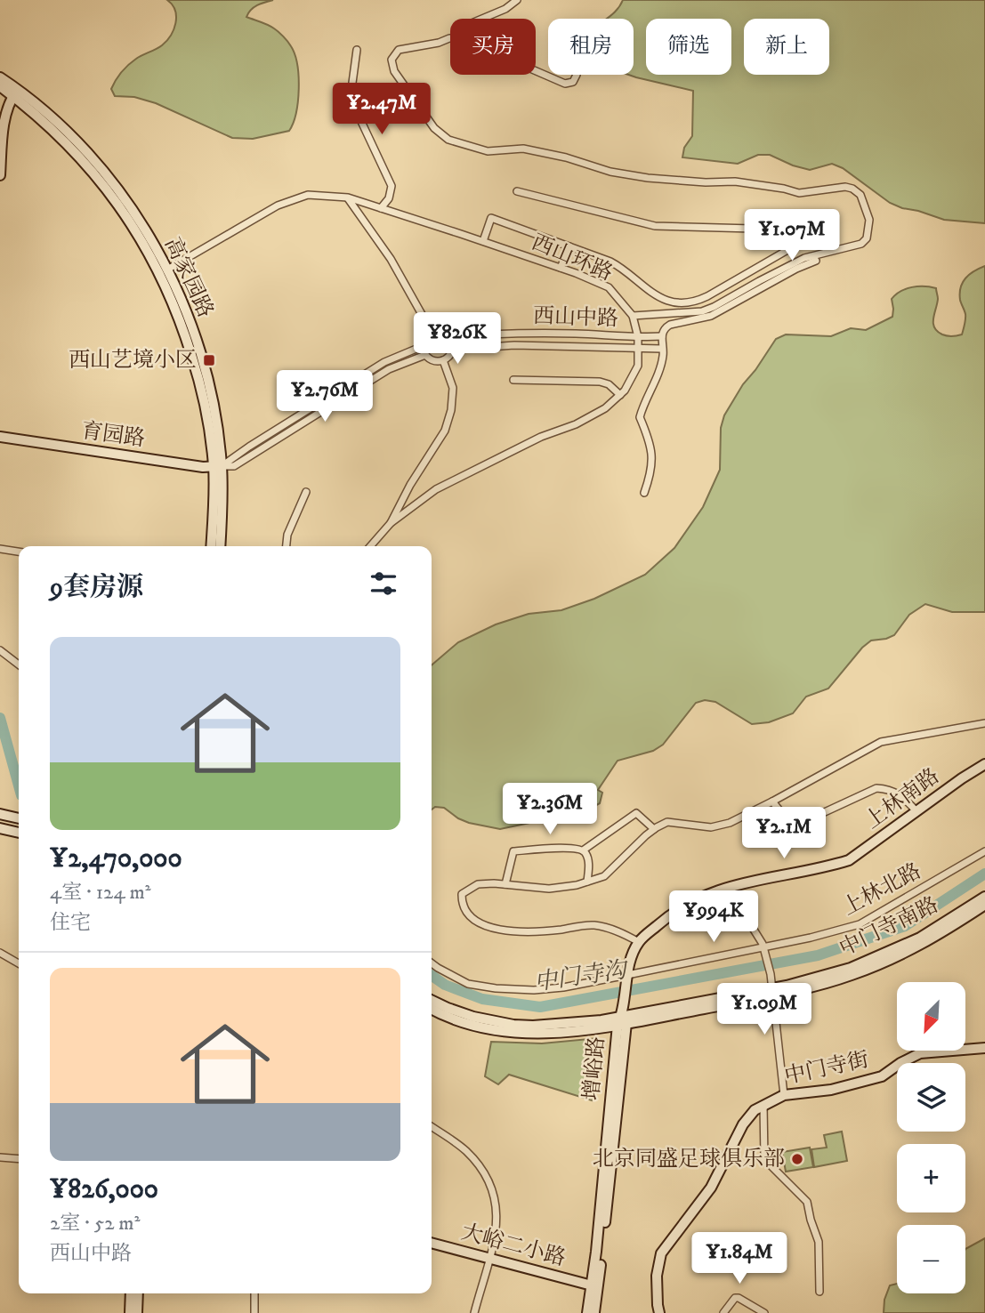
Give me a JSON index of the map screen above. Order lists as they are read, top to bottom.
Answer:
{
  "streets": {
    "main road": [
      "高家园路",
      "育园路",
      "上林南路",
      "中门寺南路",
      "增峪路",
      "中门寺街",
      "大峪二小路"
    ],
    "street": ["西山环路", "西山中路", "上林北路"]
  },
  "crossings": [
    ["西山环路", "高家园路"],
    ["西山环路", "西山中路"],
    ["高家园路", "育园路"],
    ["上林南路", "上林北路"],
    ["上林南路", "中门寺南路"],
    ["上林南路", "增峪路"],
    ["中门寺南路", "增峪路"],
    ["增峪路", "大峪二小路"]
  ],
  "water": ["中门寺沟"],
  "places": {
    "transit": ["西山艺境小区"],
    "other": ["北京同盛足球俱乐部"]
  },
  "north": "bottom left",
  "page": {
    "chip": [
      "买房",
      "租房",
      "筛选",
      "新上"
    ],
    "price": [
      "¥2.47M",
      "¥1.07M",
      "¥826K",
      "¥2.76M",
      "¥2.36M",
      "¥2.1M",
      "¥994K",
      "¥1.09M",
      "¥1.84M"
    ],
    "heading": "9套房源",
    "list": [
      {
        "name": "¥2,470,000",
        "note": "4室 · 124 m² · 住宅"
      },
      {
        "name": "¥826,000",
        "note": "2室 · 52 m² · 西山中路"
      }
    ],
    "map_buttons": ["+", "−"]
  }
}
